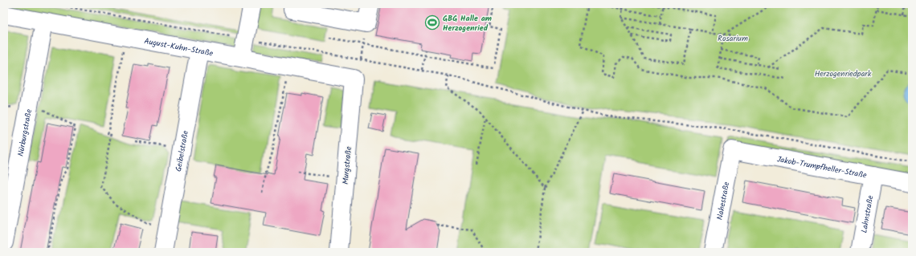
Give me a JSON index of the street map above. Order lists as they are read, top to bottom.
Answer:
{
  "streets": {
    "street": [
      "August-Kuhn-Straße",
      "Nürburgstraße",
      "Geibelstraße",
      "Murgstraße",
      "Jakob-Trumpfheller-Straße",
      "Nahestraße",
      "Lahnstraße"
    ]
  },
  "crossings": [
    ["August-Kuhn-Straße", "Nürburgstraße"],
    ["August-Kuhn-Straße", "Geibelstraße"],
    ["August-Kuhn-Straße", "Murgstraße"],
    ["Jakob-Trumpfheller-Straße", "Nahestraße"],
    ["Jakob-Trumpfheller-Straße", "Lahnstraße"]
  ],
  "parks": ["Rosarium", "Herzogenriedpark"],
  "places": {
    "sports": ["GBG Halle am Herzogenried"]
  }
}
